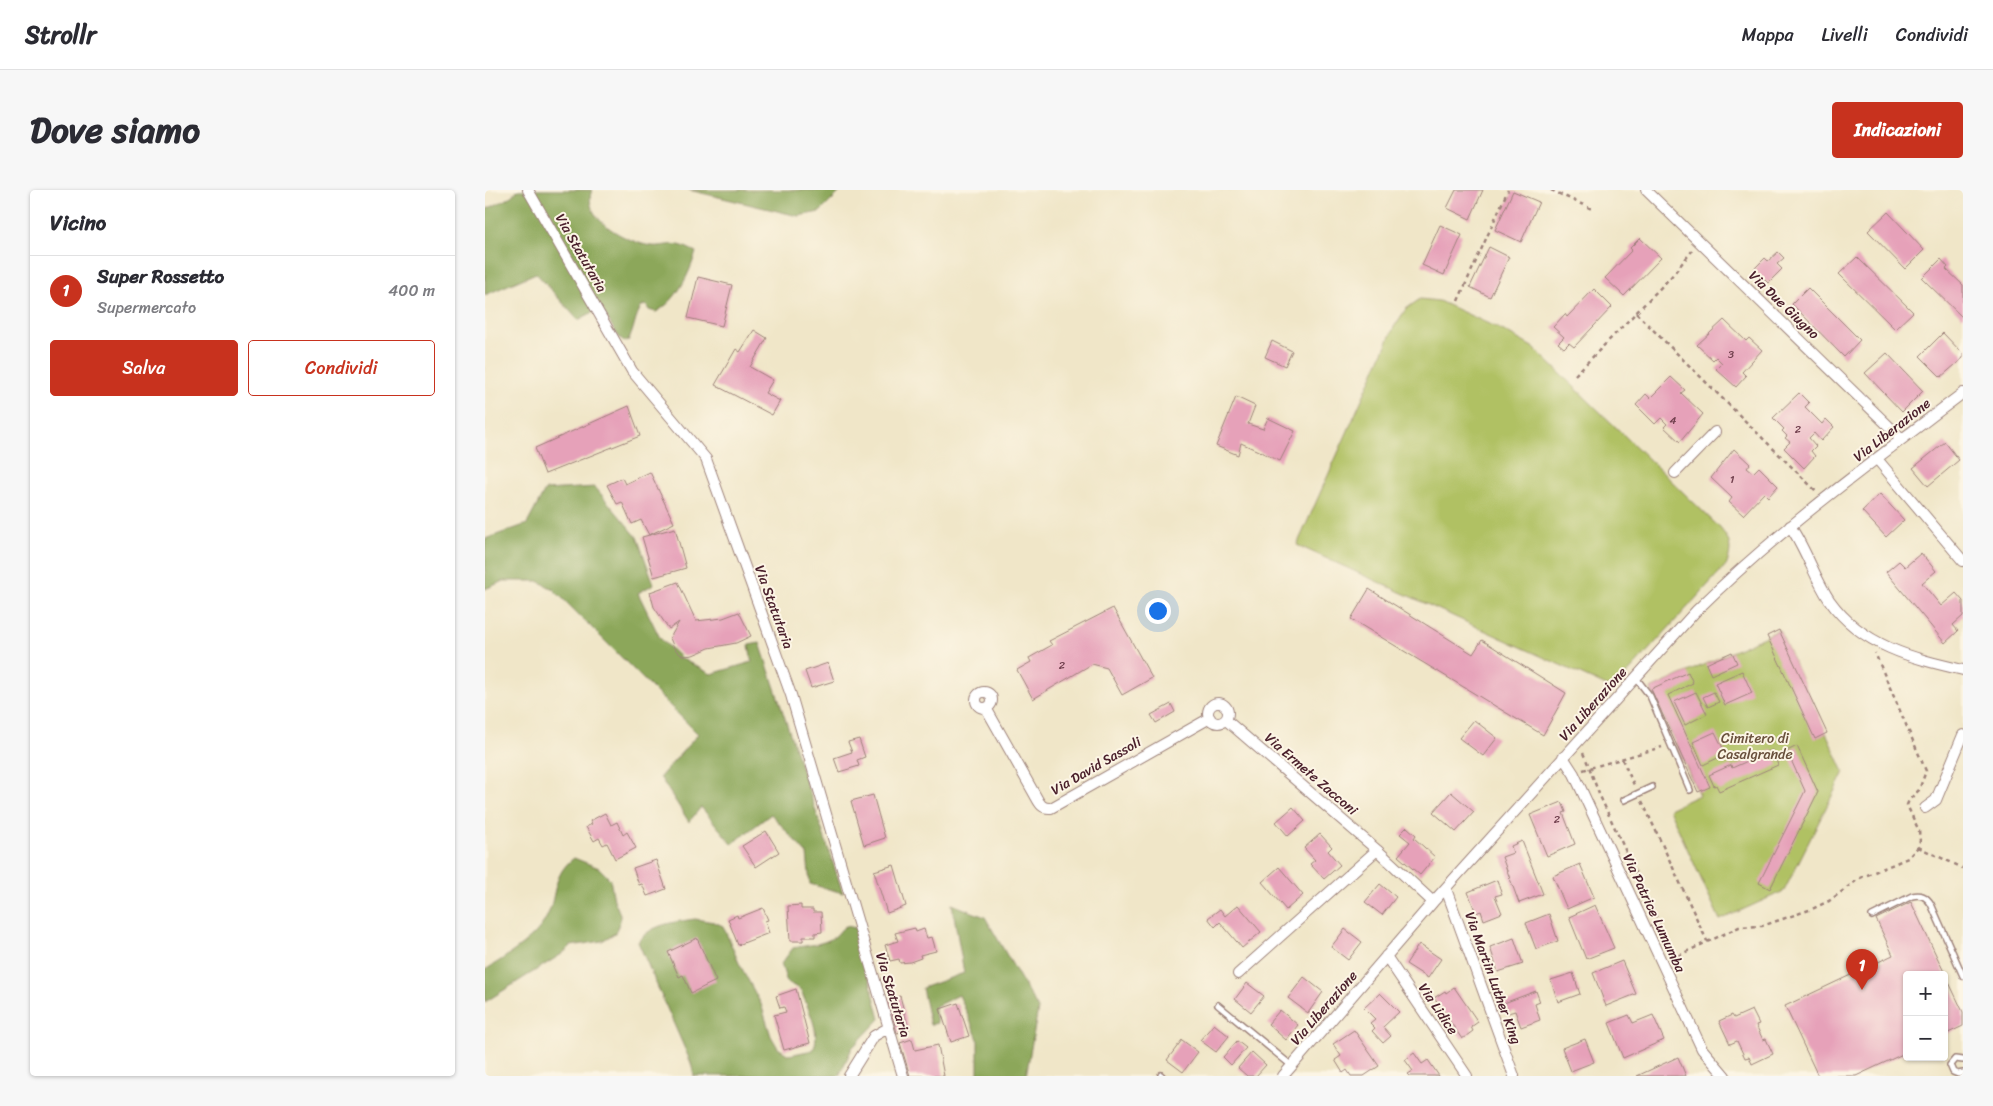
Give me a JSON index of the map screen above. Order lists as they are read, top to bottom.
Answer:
{
  "streets": {
    "street": [
      "Via Statutaria",
      "Via Due Giugno",
      "Via Liberazione",
      "Via David Sassoli",
      "Via Ermete Zacconi",
      "Via Patrice Lumumba",
      "Via Martin Luther King",
      "Via Lidice"
    ]
  },
  "crossings": [
    ["Via Due Giugno", "Via Liberazione"],
    ["Via Liberazione", "Via Ermete Zacconi"],
    ["Via Liberazione", "Via Patrice Lumumba"],
    ["Via Liberazione", "Via Martin Luther King"],
    ["Via Liberazione", "Via Lidice"],
    ["Via David Sassoli", "Via Ermete Zacconi"]
  ],
  "parks": ["Cimitero di Casalgrande"],
  "house_numbers": [
    "3",
    "4",
    "2",
    "1",
    "2",
    "2"
  ],
  "page": {
    "header": "Strollr",
    "nav": ["Mappa", "Livelli", "Condividi"],
    "title": "Dove siamo",
    "buttons": [
      "Indicazioni",
      ["Salva", "Condividi"]
    ],
    "heading": "Vicino",
    "list": [
      {
        "mark": "1",
        "name": "Super Rossetto",
        "note": "Supermercato",
        "value": "400 m"
      }
    ],
    "pins": "1",
    "map_buttons": ["+", "−"]
  }
}
